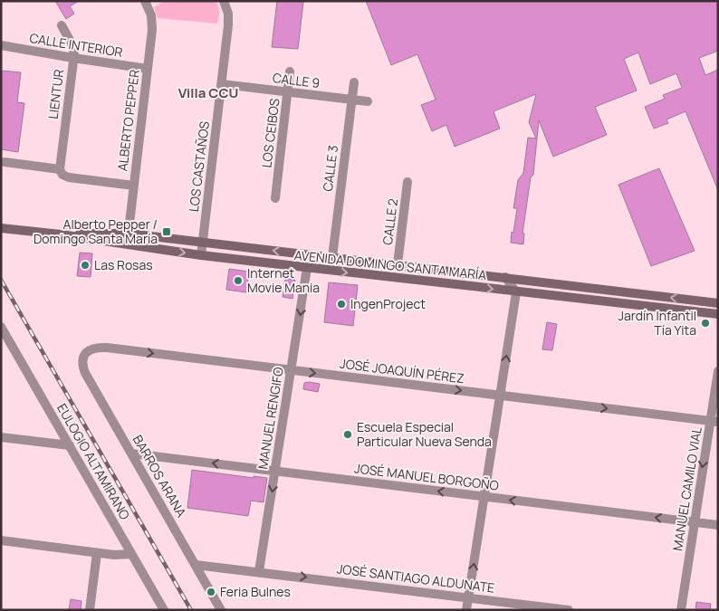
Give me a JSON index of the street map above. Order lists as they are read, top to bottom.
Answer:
{
  "streets": {
    "main road": ["AVENIDA DOMINGO SANTA MARÍA"],
    "street": [
      "CALLE INTERIOR",
      "CALLE 9",
      "LIENTUR",
      "ALBERTO PEPPER",
      "LOS CEIBOS",
      "LOS CASTAÑOS",
      "CALLE 3",
      "CALLE 2",
      "JOSÉ JOAQUÍN PÉREZ",
      "MANUEL RENGIFO",
      "EULOGIO ALTAMIRANO",
      "BARROS ARANA",
      "JOSÉ MANUEL BORGOÑO",
      "MANUEL CAMILO VIAL",
      "JOSÉ SANTIAGO ALDUNATE"
    ]
  },
  "crossings": [
    ["CALLE INTERIOR", "LIENTUR"],
    ["CALLE INTERIOR", "ALBERTO PEPPER"],
    ["CALLE 9", "LOS CEIBOS"],
    ["CALLE 9", "LOS CASTAÑOS"],
    ["CALLE 9", "CALLE 3"],
    ["ALBERTO PEPPER", "AVENIDA DOMINGO SANTA MARÍA"],
    ["LOS CASTAÑOS", "AVENIDA DOMINGO SANTA MARÍA"],
    ["CALLE 3", "AVENIDA DOMINGO SANTA MARÍA"],
    ["CALLE 2", "AVENIDA DOMINGO SANTA MARÍA"],
    ["AVENIDA DOMINGO SANTA MARÍA", "MANUEL RENGIFO"],
    ["JOSÉ JOAQUÍN PÉREZ", "MANUEL RENGIFO"],
    ["JOSÉ JOAQUÍN PÉREZ", "BARROS ARANA"],
    ["JOSÉ JOAQUÍN PÉREZ", "MANUEL CAMILO VIAL"],
    ["MANUEL RENGIFO", "JOSÉ MANUEL BORGOÑO"],
    ["MANUEL RENGIFO", "JOSÉ SANTIAGO ALDUNATE"],
    ["BARROS ARANA", "JOSÉ MANUEL BORGOÑO"],
    ["BARROS ARANA", "JOSÉ SANTIAGO ALDUNATE"],
    ["JOSÉ MANUEL BORGOÑO", "MANUEL CAMILO VIAL"]
  ],
  "one_way": [
    "JOSÉ JOAQUÍN PÉREZ",
    "MANUEL RENGIFO",
    "JOSÉ MANUEL BORGOÑO",
    "MANUEL CAMILO VIAL",
    "JOSÉ SANTIAGO ALDUNATE"
  ],
  "districts": ["Villa CCU"],
  "places": {
    "transit": ["Alberto Pepper / Domingo Santa María"],
    "other": [
      "Las Rosas",
      "Internet Movie Mania",
      "IngenProject",
      "Jardín Infantil Tía Yita",
      "Escuela Especial Particular Nueva Senda",
      "Feria Bulnes"
    ]
  }
}
